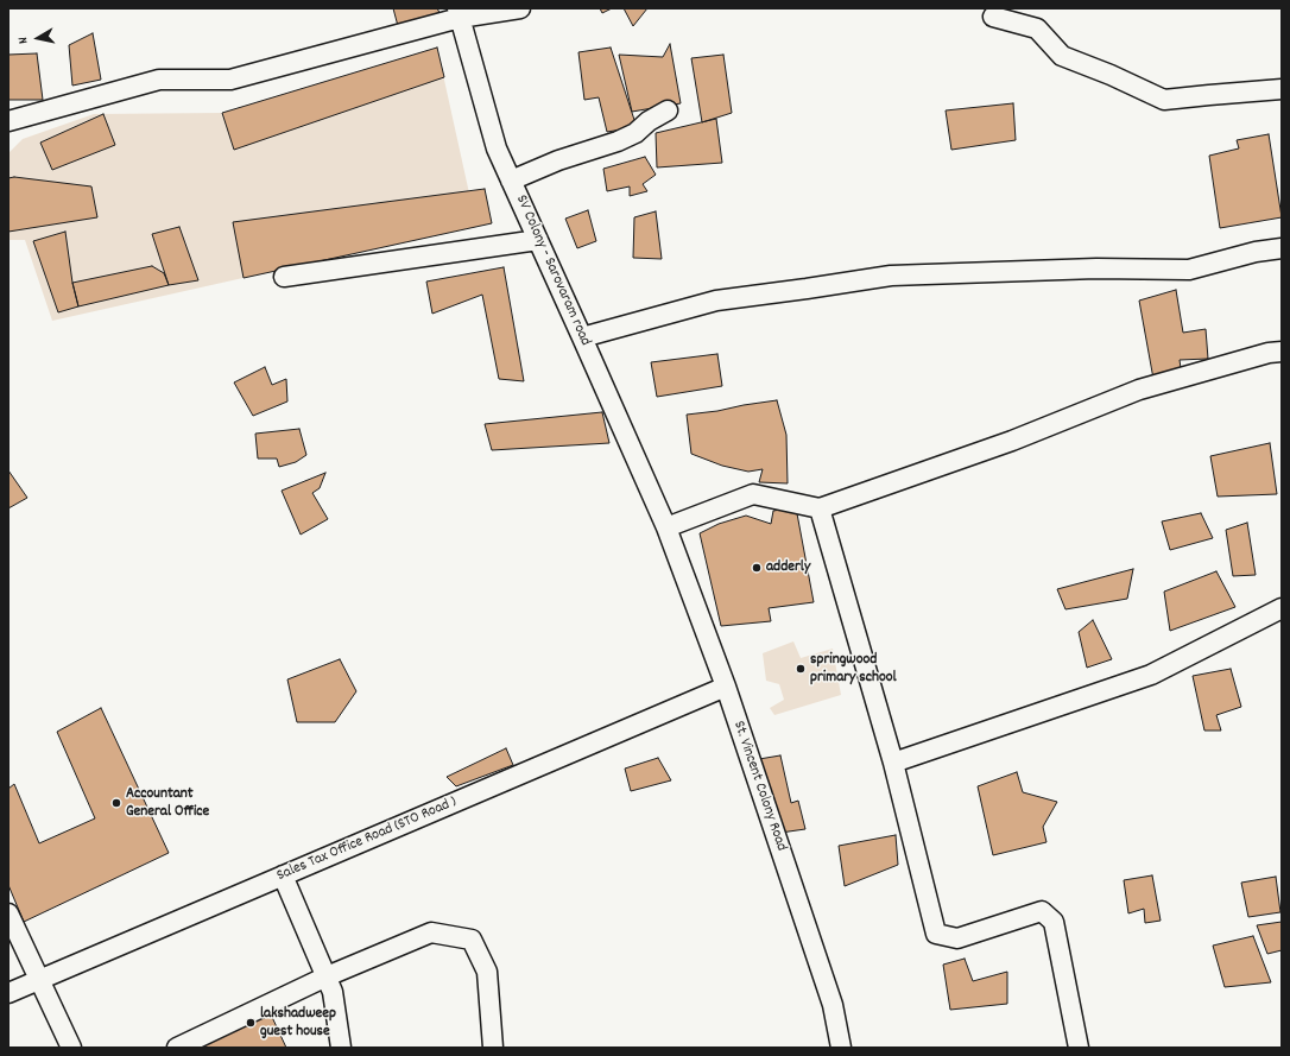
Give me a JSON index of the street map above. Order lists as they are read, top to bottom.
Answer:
{
  "streets": {
    "street": ["SV Colony - Sarovaram road", "St. Vincent Colony Road", "Sales Tax Office Road (STO Road )"]
  },
  "crossings": [
    ["SV Colony - Sarovaram road", "St. Vincent Colony Road"],
    ["St. Vincent Colony Road", "Sales Tax Office Road (STO Road )"]
  ],
  "places": [
    "adderly",
    "springwood primary school",
    "Accountant General Office",
    "lakshadweep guest house"
  ],
  "north": "left"
}
